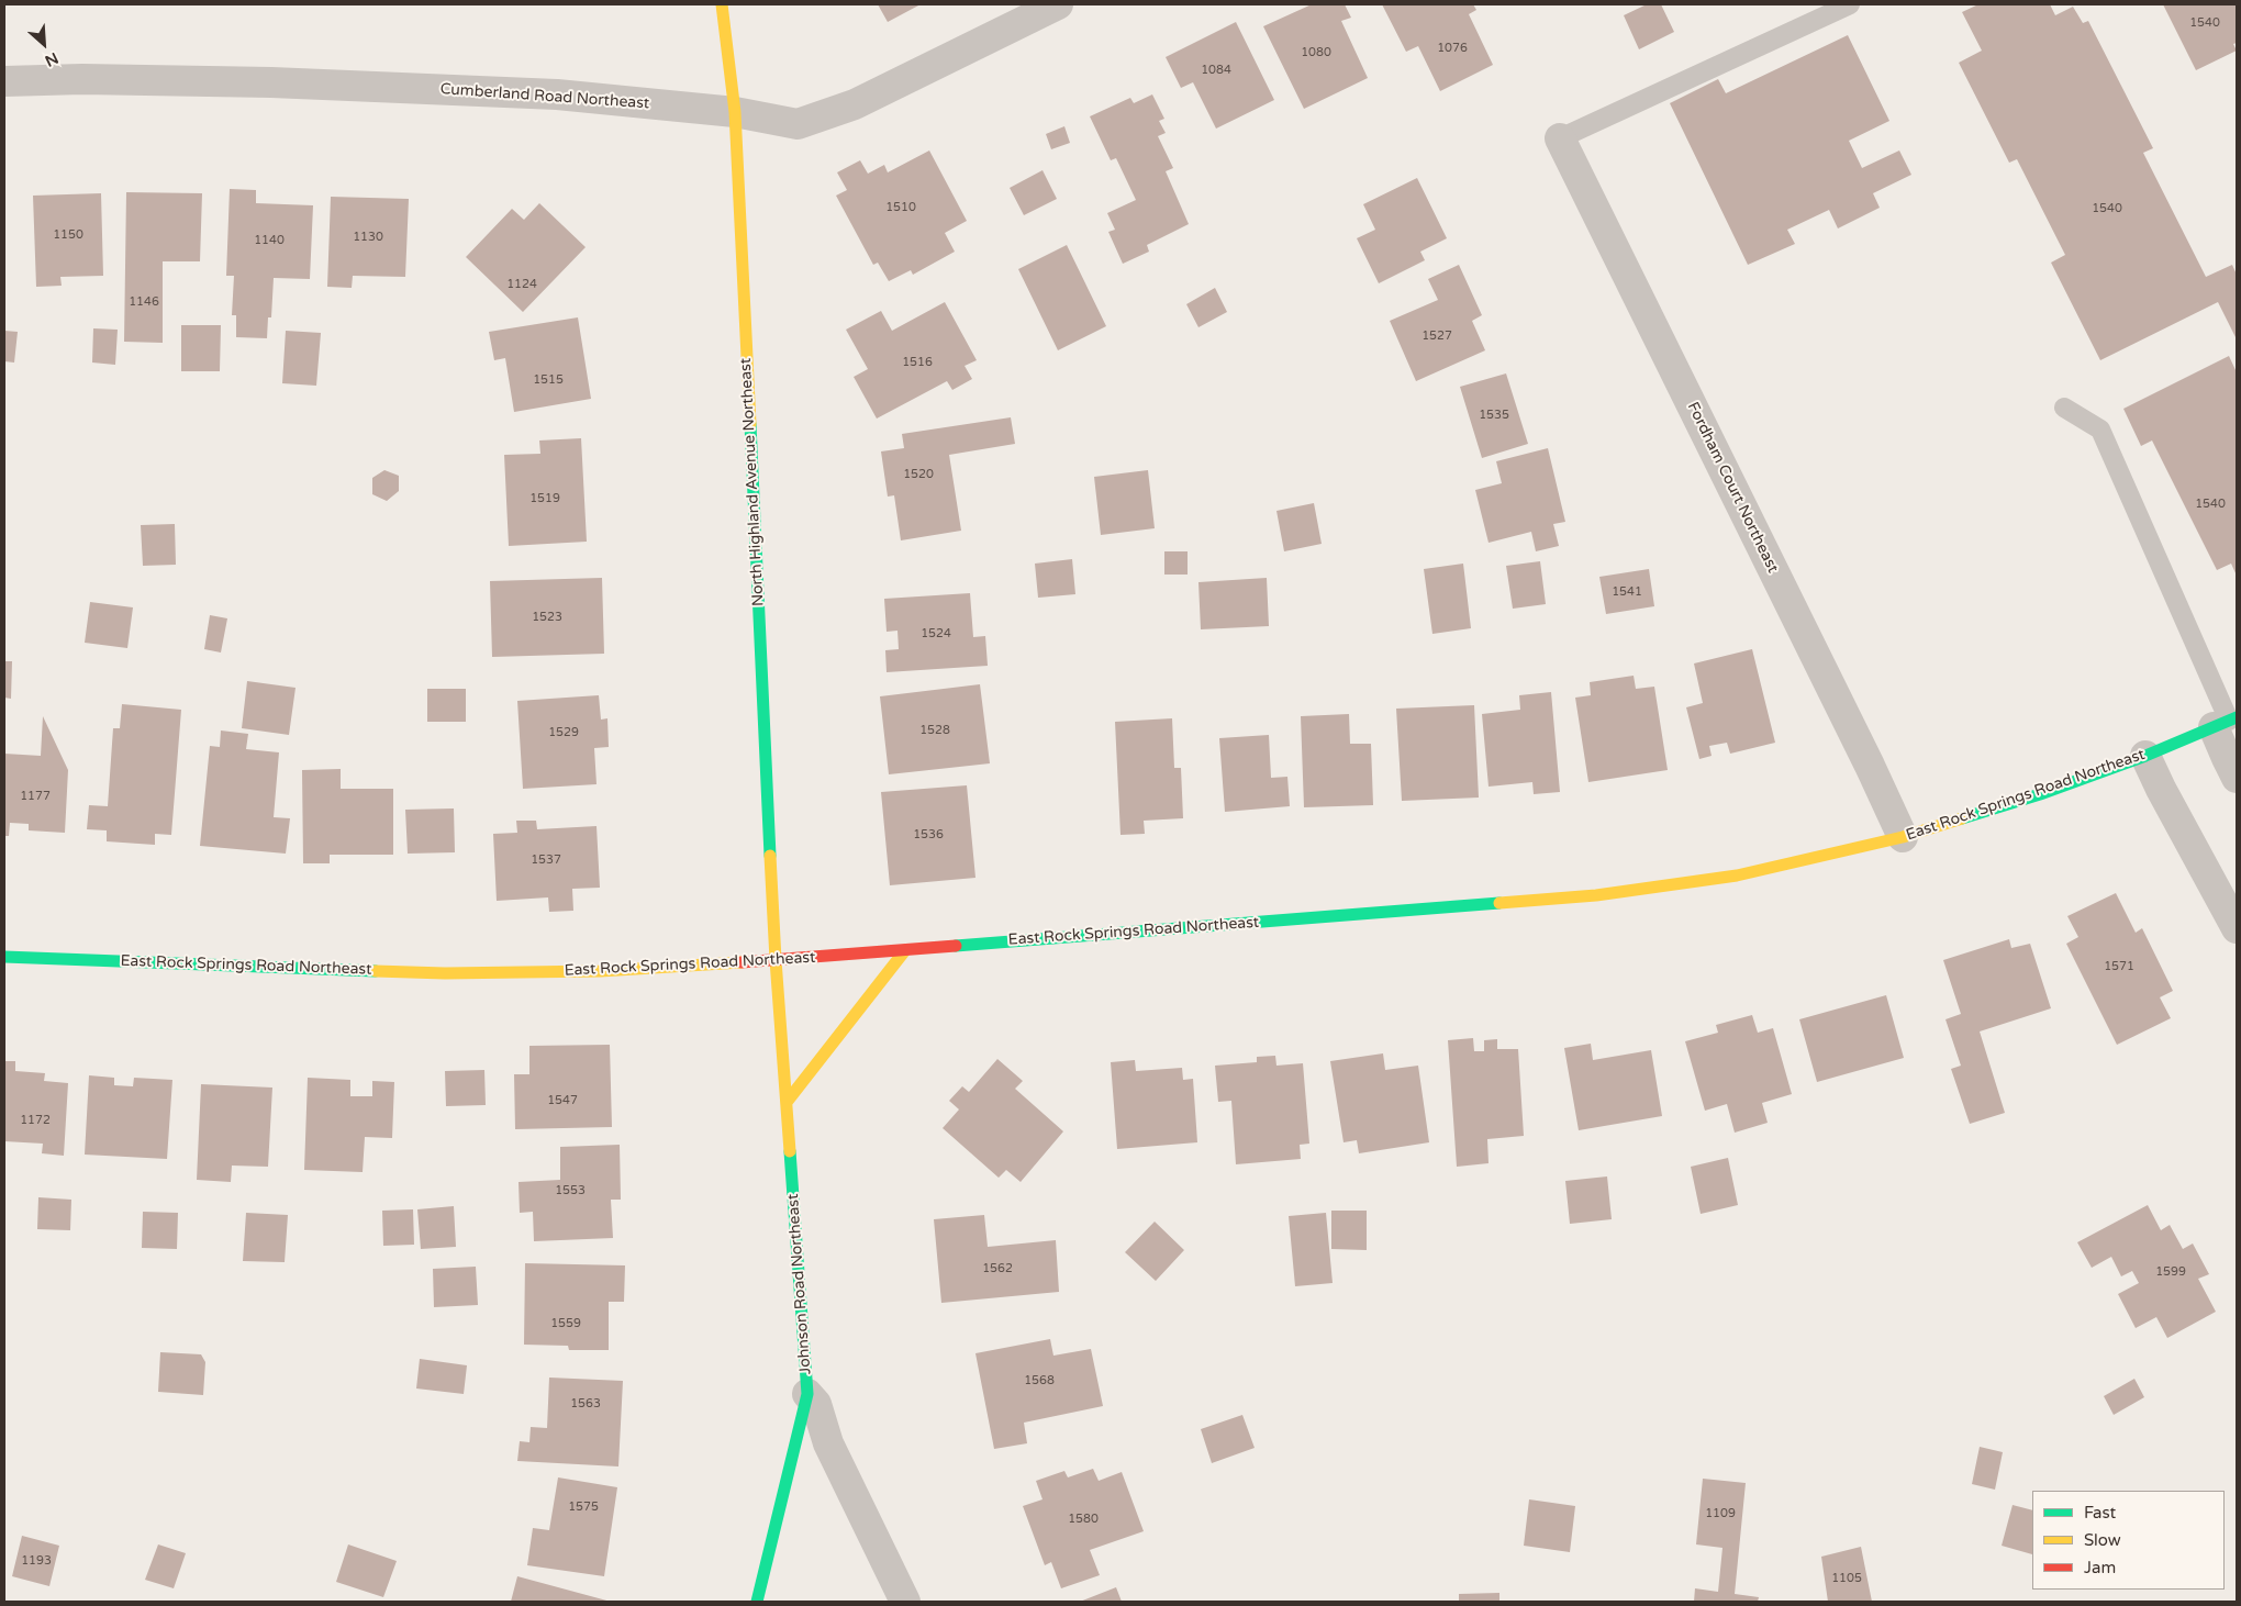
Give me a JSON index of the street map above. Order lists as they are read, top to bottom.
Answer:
{
  "streets": {
    "street": [
      "Cumberland Road Northeast",
      "North Highland Avenue Northeast",
      "Fordham Court Northeast",
      "East Rock Springs Road Northeast",
      "Johnson Road Northeast"
    ]
  },
  "crossings": [
    ["Cumberland Road Northeast", "North Highland Avenue Northeast"],
    ["North Highland Avenue Northeast", "East Rock Springs Road Northeast"],
    ["North Highland Avenue Northeast", "Johnson Road Northeast"],
    ["Fordham Court Northeast", "East Rock Springs Road Northeast"],
    ["East Rock Springs Road Northeast", "Johnson Road Northeast"]
  ],
  "house_numbers": [
    "1540",
    "1076",
    "1080",
    "1084",
    "1510",
    "1540",
    "1150",
    "1130",
    "1140",
    "1124",
    "1146",
    "1527",
    "1516",
    "1515",
    "1535",
    "1520",
    "1519",
    "1540",
    "1541",
    "1523",
    "1524",
    "1528",
    "1529",
    "1177",
    "1536",
    "1537",
    "1571",
    "1547",
    "1172",
    "1553",
    "1562",
    "1599",
    "1559",
    "1568",
    "1563",
    "1575",
    "1109",
    "1580",
    "1193",
    "1105"
  ],
  "legend": ["Fast", "Slow", "Jam"],
  "north": "bottom right"
}
